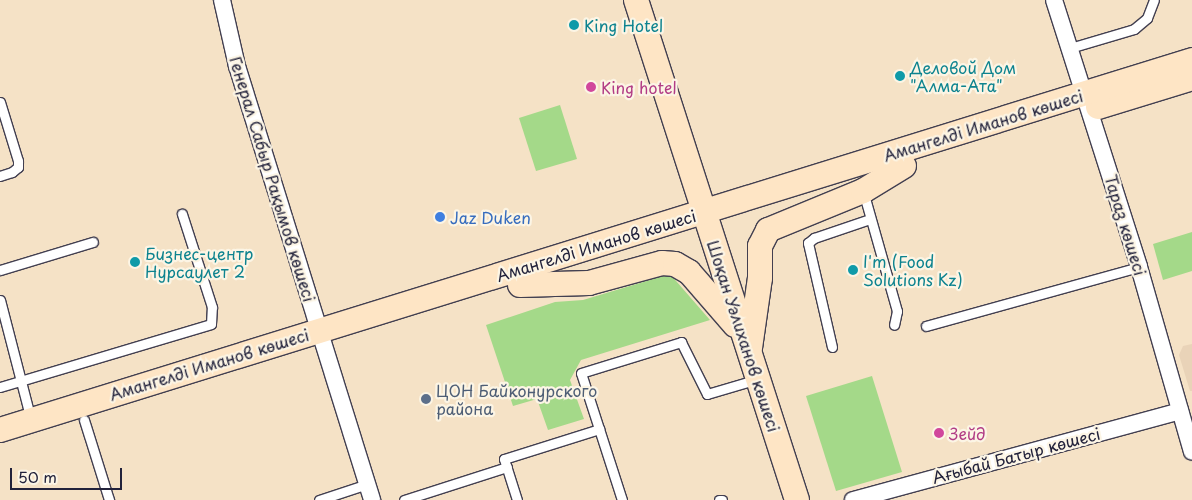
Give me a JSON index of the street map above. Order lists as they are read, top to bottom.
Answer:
{
  "streets": {
    "main road": ["Амангелді Иманов көшесі", "Шоқан Уәлиханов көшесі"],
    "street": ["Генерал Сабыр Рақымов көшесі", "Тараз көшесі", "Ағыбай Батыр көшесі"]
  },
  "crossings": [
    ["Амангелді Иманов көшесі", "Генерал Сабыр Рақымов көшесі"],
    ["Амангелді Иманов көшесі", "Тараз көшесі"],
    ["Амангелді Иманов көшесі", "Шоқан Уәлиханов көшесі"],
    ["Тараз көшесі", "Ағыбай Батыр көшесі"]
  ],
  "places": [
    "King Hotel",
    "Деловой Дом \"Алма-Ата\"",
    "King hotel",
    "Jaz Duken",
    "Бизнес-центр Нурсаулет 2",
    "I'm (Food Solutions Kz)",
    "ЦОН Байконурского района",
    "Зейд"
  ],
  "scale_bar": "50 m"
}
